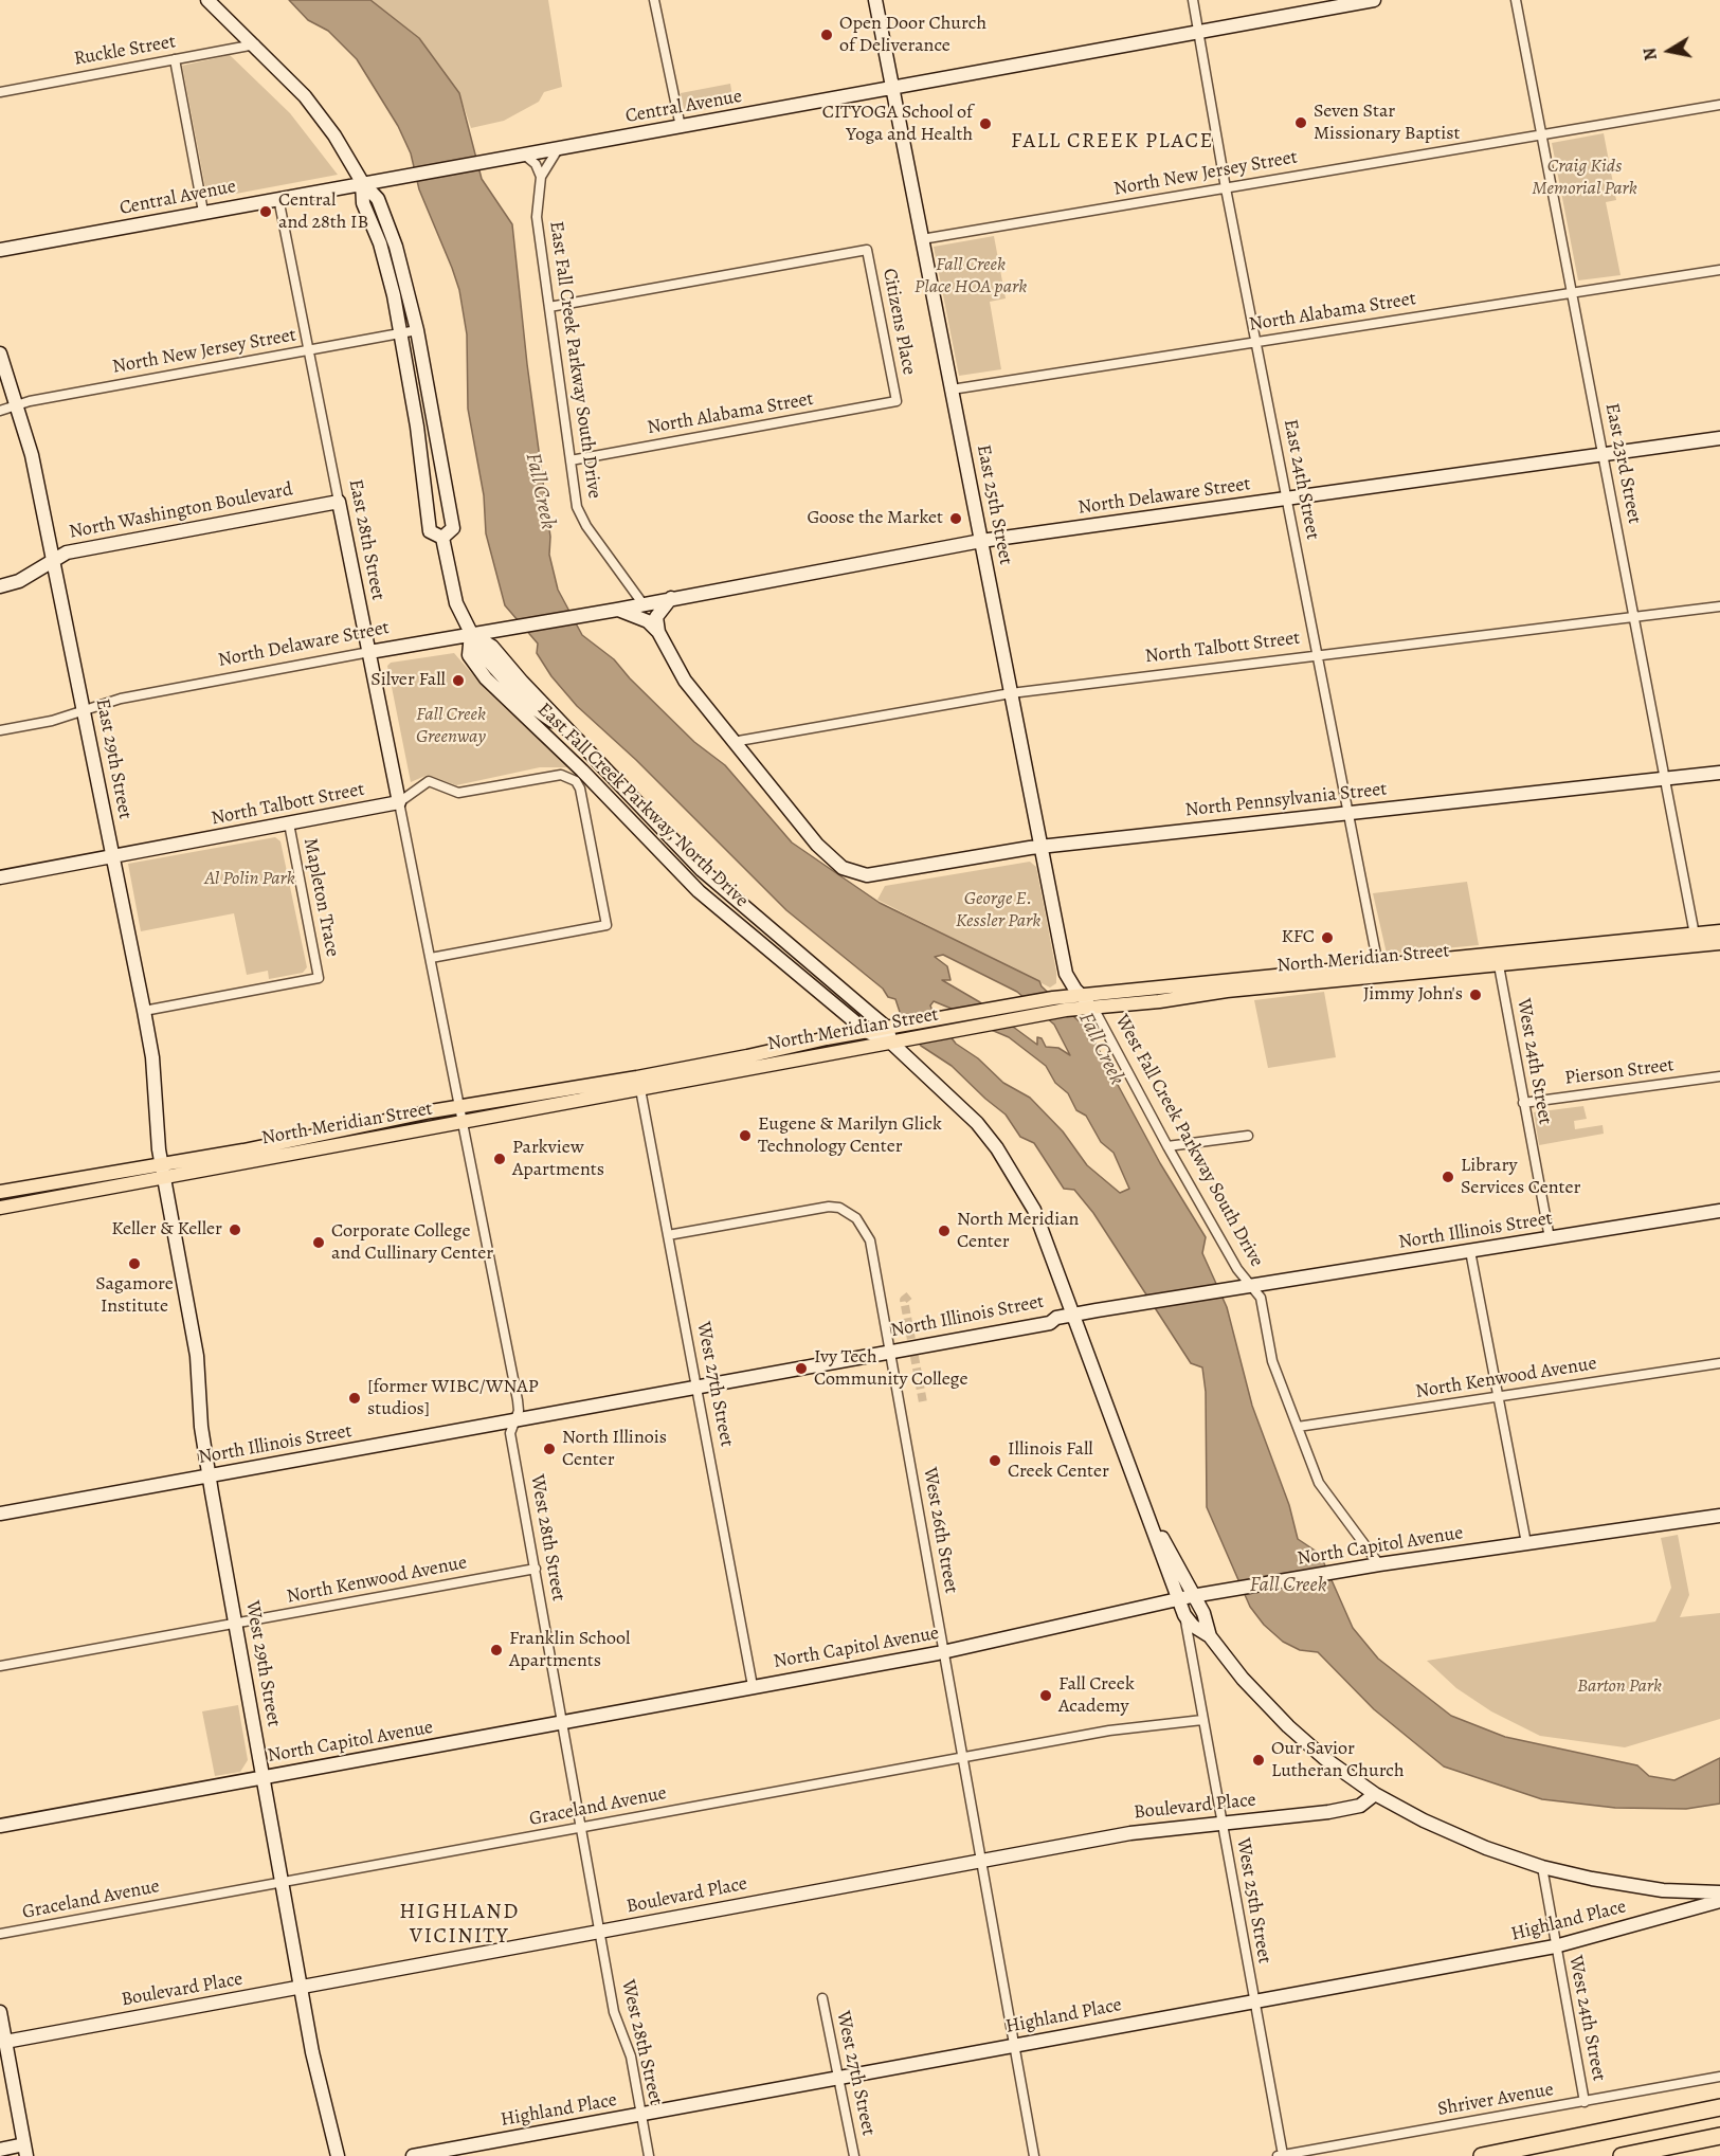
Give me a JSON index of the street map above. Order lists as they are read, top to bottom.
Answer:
{
  "streets": {
    "main road": [
      "Central Avenue",
      "North Delaware Street",
      "East 25th Street",
      "North Washington Boulevard",
      "East 28th Street",
      "North Talbott Street",
      "East 29th Street",
      "North Pennsylvania Street",
      "East Fall Creek Parkway, North Drive",
      "North Meridian Street",
      "North Illinois Street",
      "North Capitol Avenue",
      "West 29th Street",
      "Boulevard Place",
      "Highland Place"
    ],
    "street": [
      "Ruckle Street",
      "North New Jersey Street",
      "North Alabama Street",
      "Citizens Place",
      "East Fall Creek Parkway South Drive",
      "East 23rd Street",
      "East 24th Street",
      "Mapleton Trace",
      "West 24th Street",
      "Pierson Street",
      "West Fall Creek Parkway South Drive",
      "North Kenwood Avenue",
      "West 27th Street",
      "West 26th Street",
      "West 28th Street",
      "Graceland Avenue",
      "West 25th Street",
      "Shriver Avenue"
    ]
  },
  "crossings": [
    ["Central Avenue", "East Fall Creek Parkway South Drive"],
    ["Central Avenue", "East 24th Street"],
    ["Central Avenue", "East 25th Street"],
    ["Central Avenue", "East 28th Street"],
    ["North New Jersey Street", "East 23rd Street"],
    ["North New Jersey Street", "East 24th Street"],
    ["North New Jersey Street", "East 25th Street"],
    ["North New Jersey Street", "East 28th Street"],
    ["North New Jersey Street", "East 29th Street"],
    ["North Alabama Street", "Citizens Place"],
    ["North Alabama Street", "East Fall Creek Parkway South Drive"],
    ["North Alabama Street", "East 23rd Street"],
    ["North Alabama Street", "East 24th Street"],
    ["North Alabama Street", "East 25th Street"],
    ["Citizens Place", "East Fall Creek Parkway South Drive"],
    ["East Fall Creek Parkway South Drive", "North Delaware Street"],
    ["East 23rd Street", "North Delaware Street"],
    ["East 23rd Street", "North Talbott Street"],
    ["East 23rd Street", "North Pennsylvania Street"],
    ["East 23rd Street", "North Meridian Street"],
    ["East 24th Street", "North Delaware Street"],
    ["East 24th Street", "North Talbott Street"],
    ["East 24th Street", "North Pennsylvania Street"],
    ["East 24th Street", "North Meridian Street"],
    ["North Delaware Street", "East 25th Street"],
    ["North Delaware Street", "East 28th Street"],
    ["North Delaware Street", "East 29th Street"],
    ["North Delaware Street", "East Fall Creek Parkway, North Drive"],
    ["East 25th Street", "North Talbott Street"],
    ["East 25th Street", "North Pennsylvania Street"],
    ["East 25th Street", "North Meridian Street"],
    ["East 25th Street", "West Fall Creek Parkway South Drive"],
    ["North Washington Boulevard", "East 28th Street"],
    ["North Washington Boulevard", "East 29th Street"],
    ["East 28th Street", "North Talbott Street"],
    ["East 28th Street", "North Meridian Street"],
    ["East 28th Street", "West 28th Street"],
    ["North Talbott Street", "East 29th Street"],
    ["North Talbott Street", "North Pennsylvania Street"],
    ["North Talbott Street", "Mapleton Trace"],
    ["East 29th Street", "Mapleton Trace"],
    ["East 29th Street", "North Meridian Street"],
    ["East 29th Street", "West 29th Street"],
    ["East Fall Creek Parkway, North Drive", "North Meridian Street"],
    ["North Meridian Street", "West 24th Street"],
    ["North Meridian Street", "West Fall Creek Parkway South Drive"],
    ["North Meridian Street", "West 27th Street"],
    ["North Meridian Street", "West 28th Street"],
    ["North Meridian Street", "West 29th Street"],
    ["West 24th Street", "Pierson Street"],
    ["West 24th Street", "North Illinois Street"],
    ["West 24th Street", "Highland Place"],
    ["West 24th Street", "Shriver Avenue"],
    ["West Fall Creek Parkway South Drive", "North Illinois Street"],
    ["West Fall Creek Parkway South Drive", "North Kenwood Avenue"],
    ["West Fall Creek Parkway South Drive", "North Capitol Avenue"],
    ["North Illinois Street", "West 27th Street"],
    ["North Illinois Street", "West 26th Street"],
    ["North Illinois Street", "West 28th Street"],
    ["North Illinois Street", "West 29th Street"],
    ["North Kenwood Avenue", "West 28th Street"],
    ["North Kenwood Avenue", "West 29th Street"],
    ["West 27th Street", "West 26th Street"],
    ["West 27th Street", "North Capitol Avenue"],
    ["West 27th Street", "Highland Place"],
    ["West 26th Street", "North Capitol Avenue"],
    ["West 26th Street", "Graceland Avenue"],
    ["West 26th Street", "Boulevard Place"],
    ["West 26th Street", "Highland Place"],
    ["West 28th Street", "North Capitol Avenue"],
    ["West 28th Street", "Graceland Avenue"],
    ["West 28th Street", "Boulevard Place"],
    ["West 28th Street", "Highland Place"],
    ["North Capitol Avenue", "West 29th Street"],
    ["West 29th Street", "Graceland Avenue"],
    ["West 29th Street", "Boulevard Place"],
    ["Graceland Avenue", "West 25th Street"],
    ["Boulevard Place", "West 25th Street"],
    ["West 25th Street", "Highland Place"],
    ["West 25th Street", "Shriver Avenue"]
  ],
  "districts": ["FALL CREEK PLACE", "HIGHLAND VICINITY"],
  "water": ["Fall Creek"],
  "parks": [
    "Craig Kids Memorial Park",
    "Fall Creek Place HOA park",
    "Fall Creek Greenway",
    "Al Polin Park",
    "George E. Kessler Park",
    "Barton Park"
  ],
  "places": [
    "Open Door Church of Deliverance",
    "Seven Star Missionary Baptist",
    "CITYOGA School of Yoga and Health",
    "Central and 28th IB",
    "Goose the Market",
    "Silver Fall",
    "KFC",
    "Jimmy John's",
    "Eugene & Marilyn Glick Technology Center",
    "Parkview Apartments",
    "Library Services Center",
    "Keller & Keller",
    "North Meridian Center",
    "Corporate College and Cullinary Center",
    "Sagamore Institute",
    "Ivy Tech Community College",
    "[former WIBC/WNAP studios]",
    "North Illinois Center",
    "Illinois Fall Creek Center",
    "Franklin School Apartments",
    "Fall Creek Academy",
    "Our Savior Lutheran Church"
  ],
  "north": "left"
}
